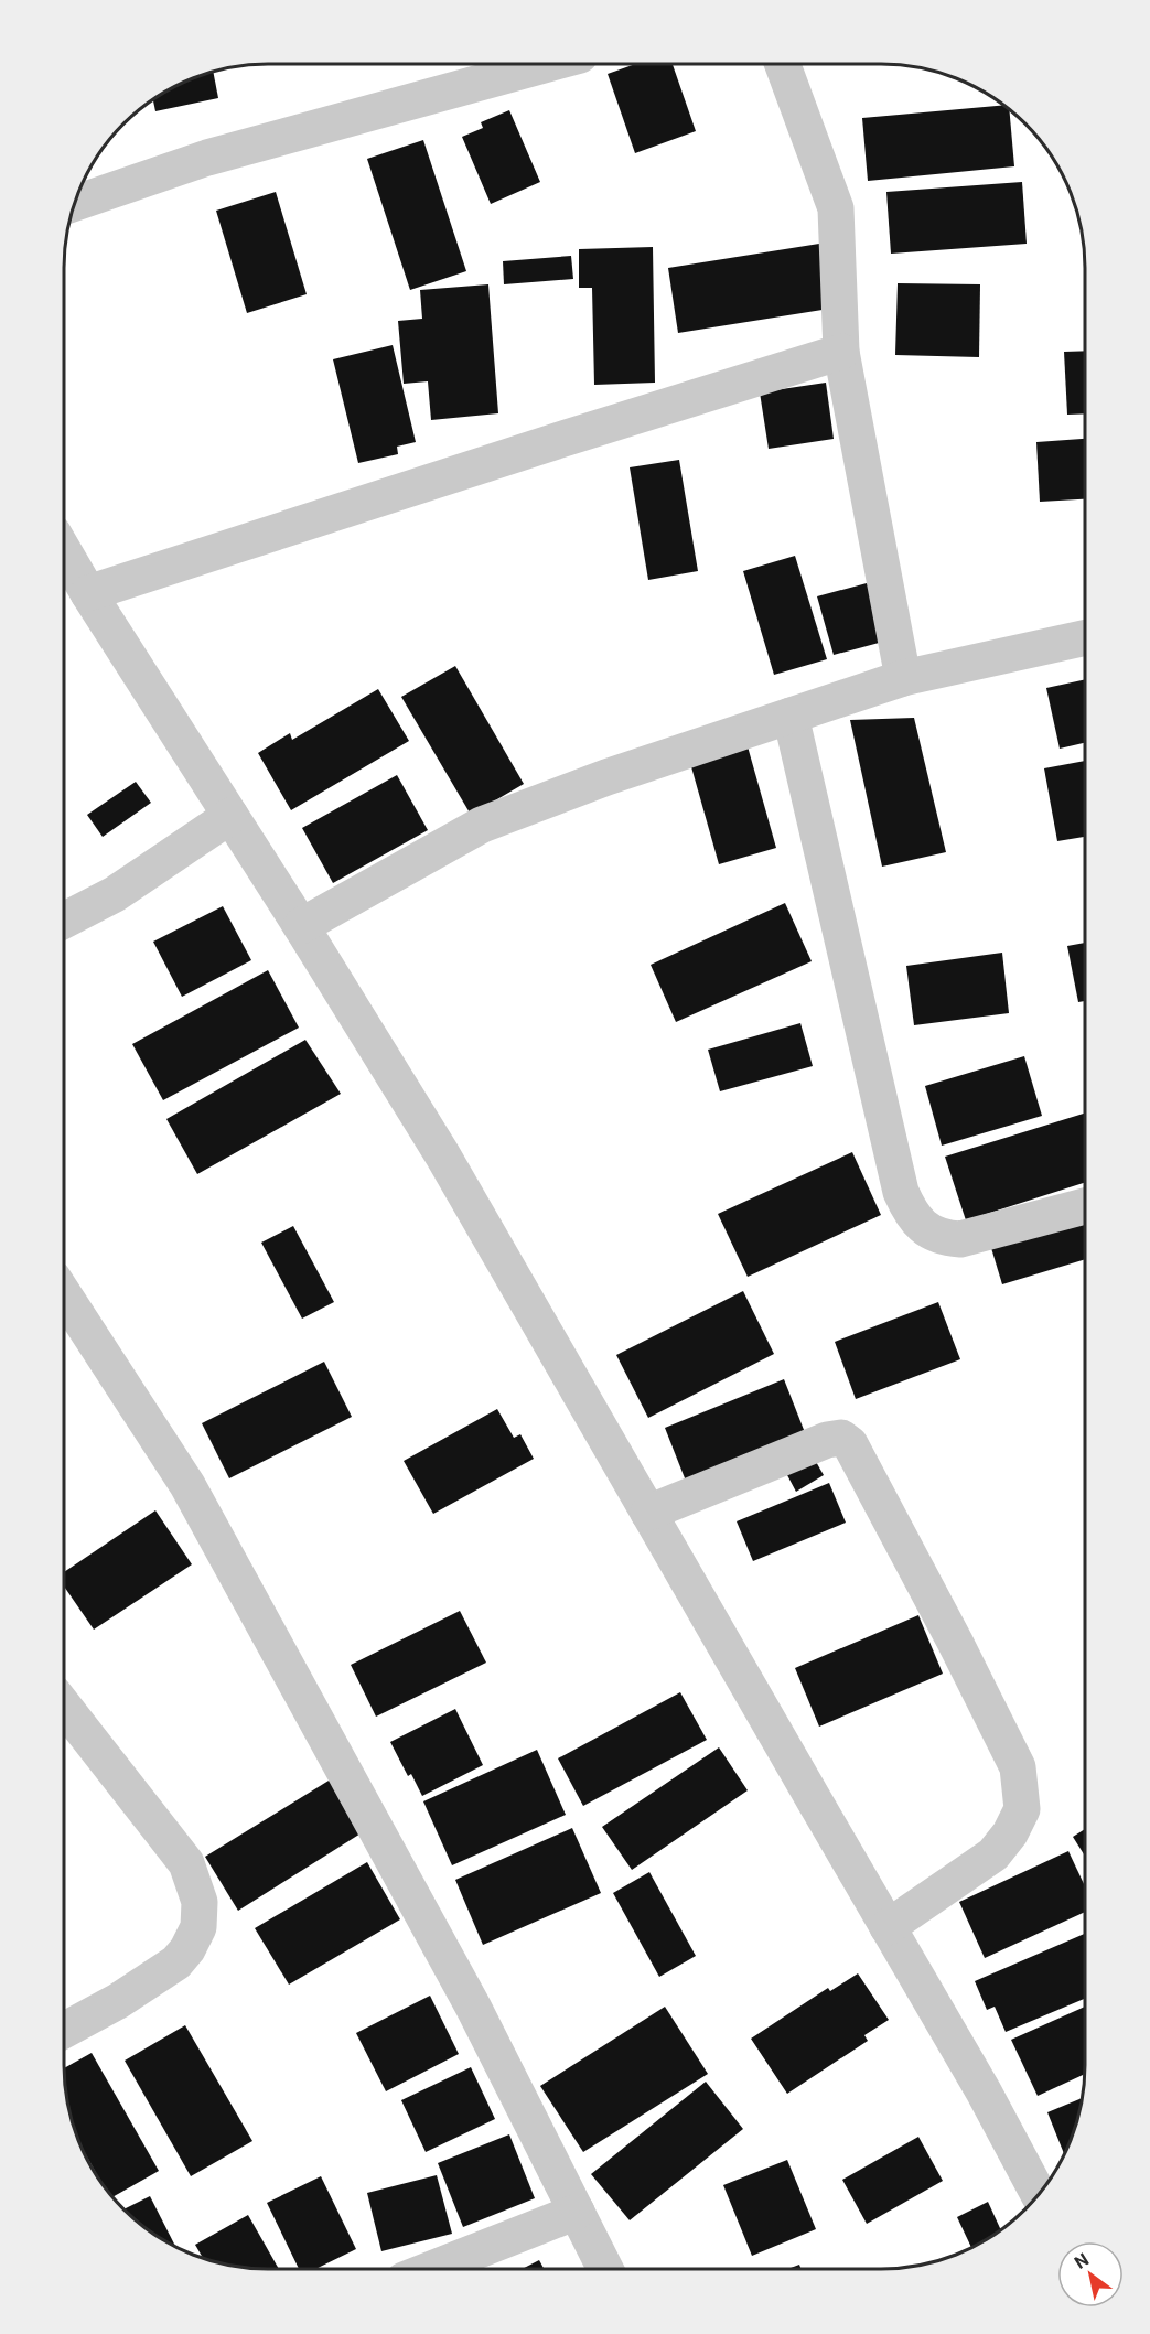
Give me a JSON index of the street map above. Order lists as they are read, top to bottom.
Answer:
{
  "north": "top left"
}
